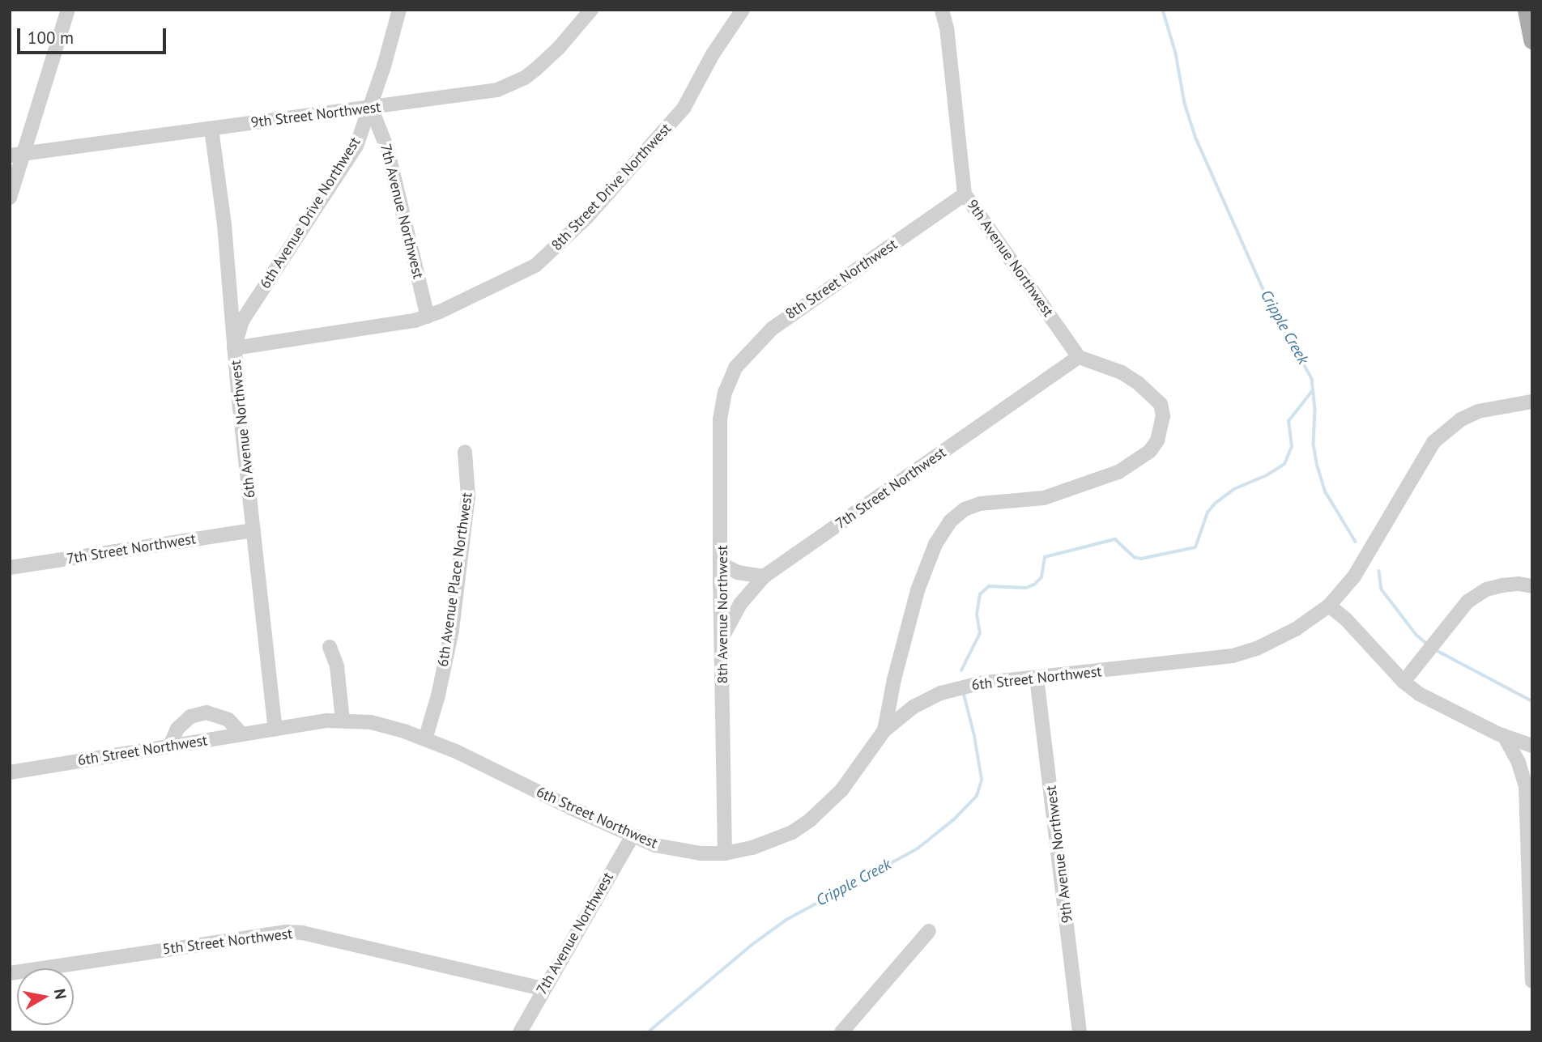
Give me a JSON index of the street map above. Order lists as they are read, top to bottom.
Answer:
{
  "streets": {
    "street": [
      "9th Street Northwest",
      "8th Street Drive Northwest",
      "7th Avenue Northwest",
      "6th Avenue Drive Northwest",
      "9th Avenue Northwest",
      "8th Street Northwest",
      "6th Avenue Northwest",
      "7th Street Northwest",
      "6th Avenue Place Northwest",
      "8th Avenue Northwest",
      "6th Street Northwest",
      "5th Street Northwest"
    ]
  },
  "crossings": [
    ["9th Street Northwest", "7th Avenue Northwest"],
    ["9th Street Northwest", "6th Avenue Drive Northwest"],
    ["9th Street Northwest", "6th Avenue Northwest"],
    ["8th Street Drive Northwest", "7th Avenue Northwest"],
    ["8th Street Drive Northwest", "6th Avenue Drive Northwest"],
    ["8th Street Drive Northwest", "6th Avenue Northwest"],
    ["7th Avenue Northwest", "6th Avenue Drive Northwest"],
    ["7th Avenue Northwest", "6th Street Northwest"],
    ["7th Avenue Northwest", "5th Street Northwest"],
    ["6th Avenue Drive Northwest", "6th Avenue Northwest"],
    ["9th Avenue Northwest", "8th Street Northwest"],
    ["9th Avenue Northwest", "7th Street Northwest"],
    ["9th Avenue Northwest", "6th Street Northwest"],
    ["8th Street Northwest", "8th Avenue Northwest"],
    ["6th Avenue Northwest", "7th Street Northwest"],
    ["6th Avenue Northwest", "6th Street Northwest"],
    ["7th Street Northwest", "8th Avenue Northwest"],
    ["6th Avenue Place Northwest", "6th Street Northwest"],
    ["8th Avenue Northwest", "6th Street Northwest"]
  ],
  "water": ["Cripple Creek"],
  "scale_bar": "100 m",
  "north": "right"
}
